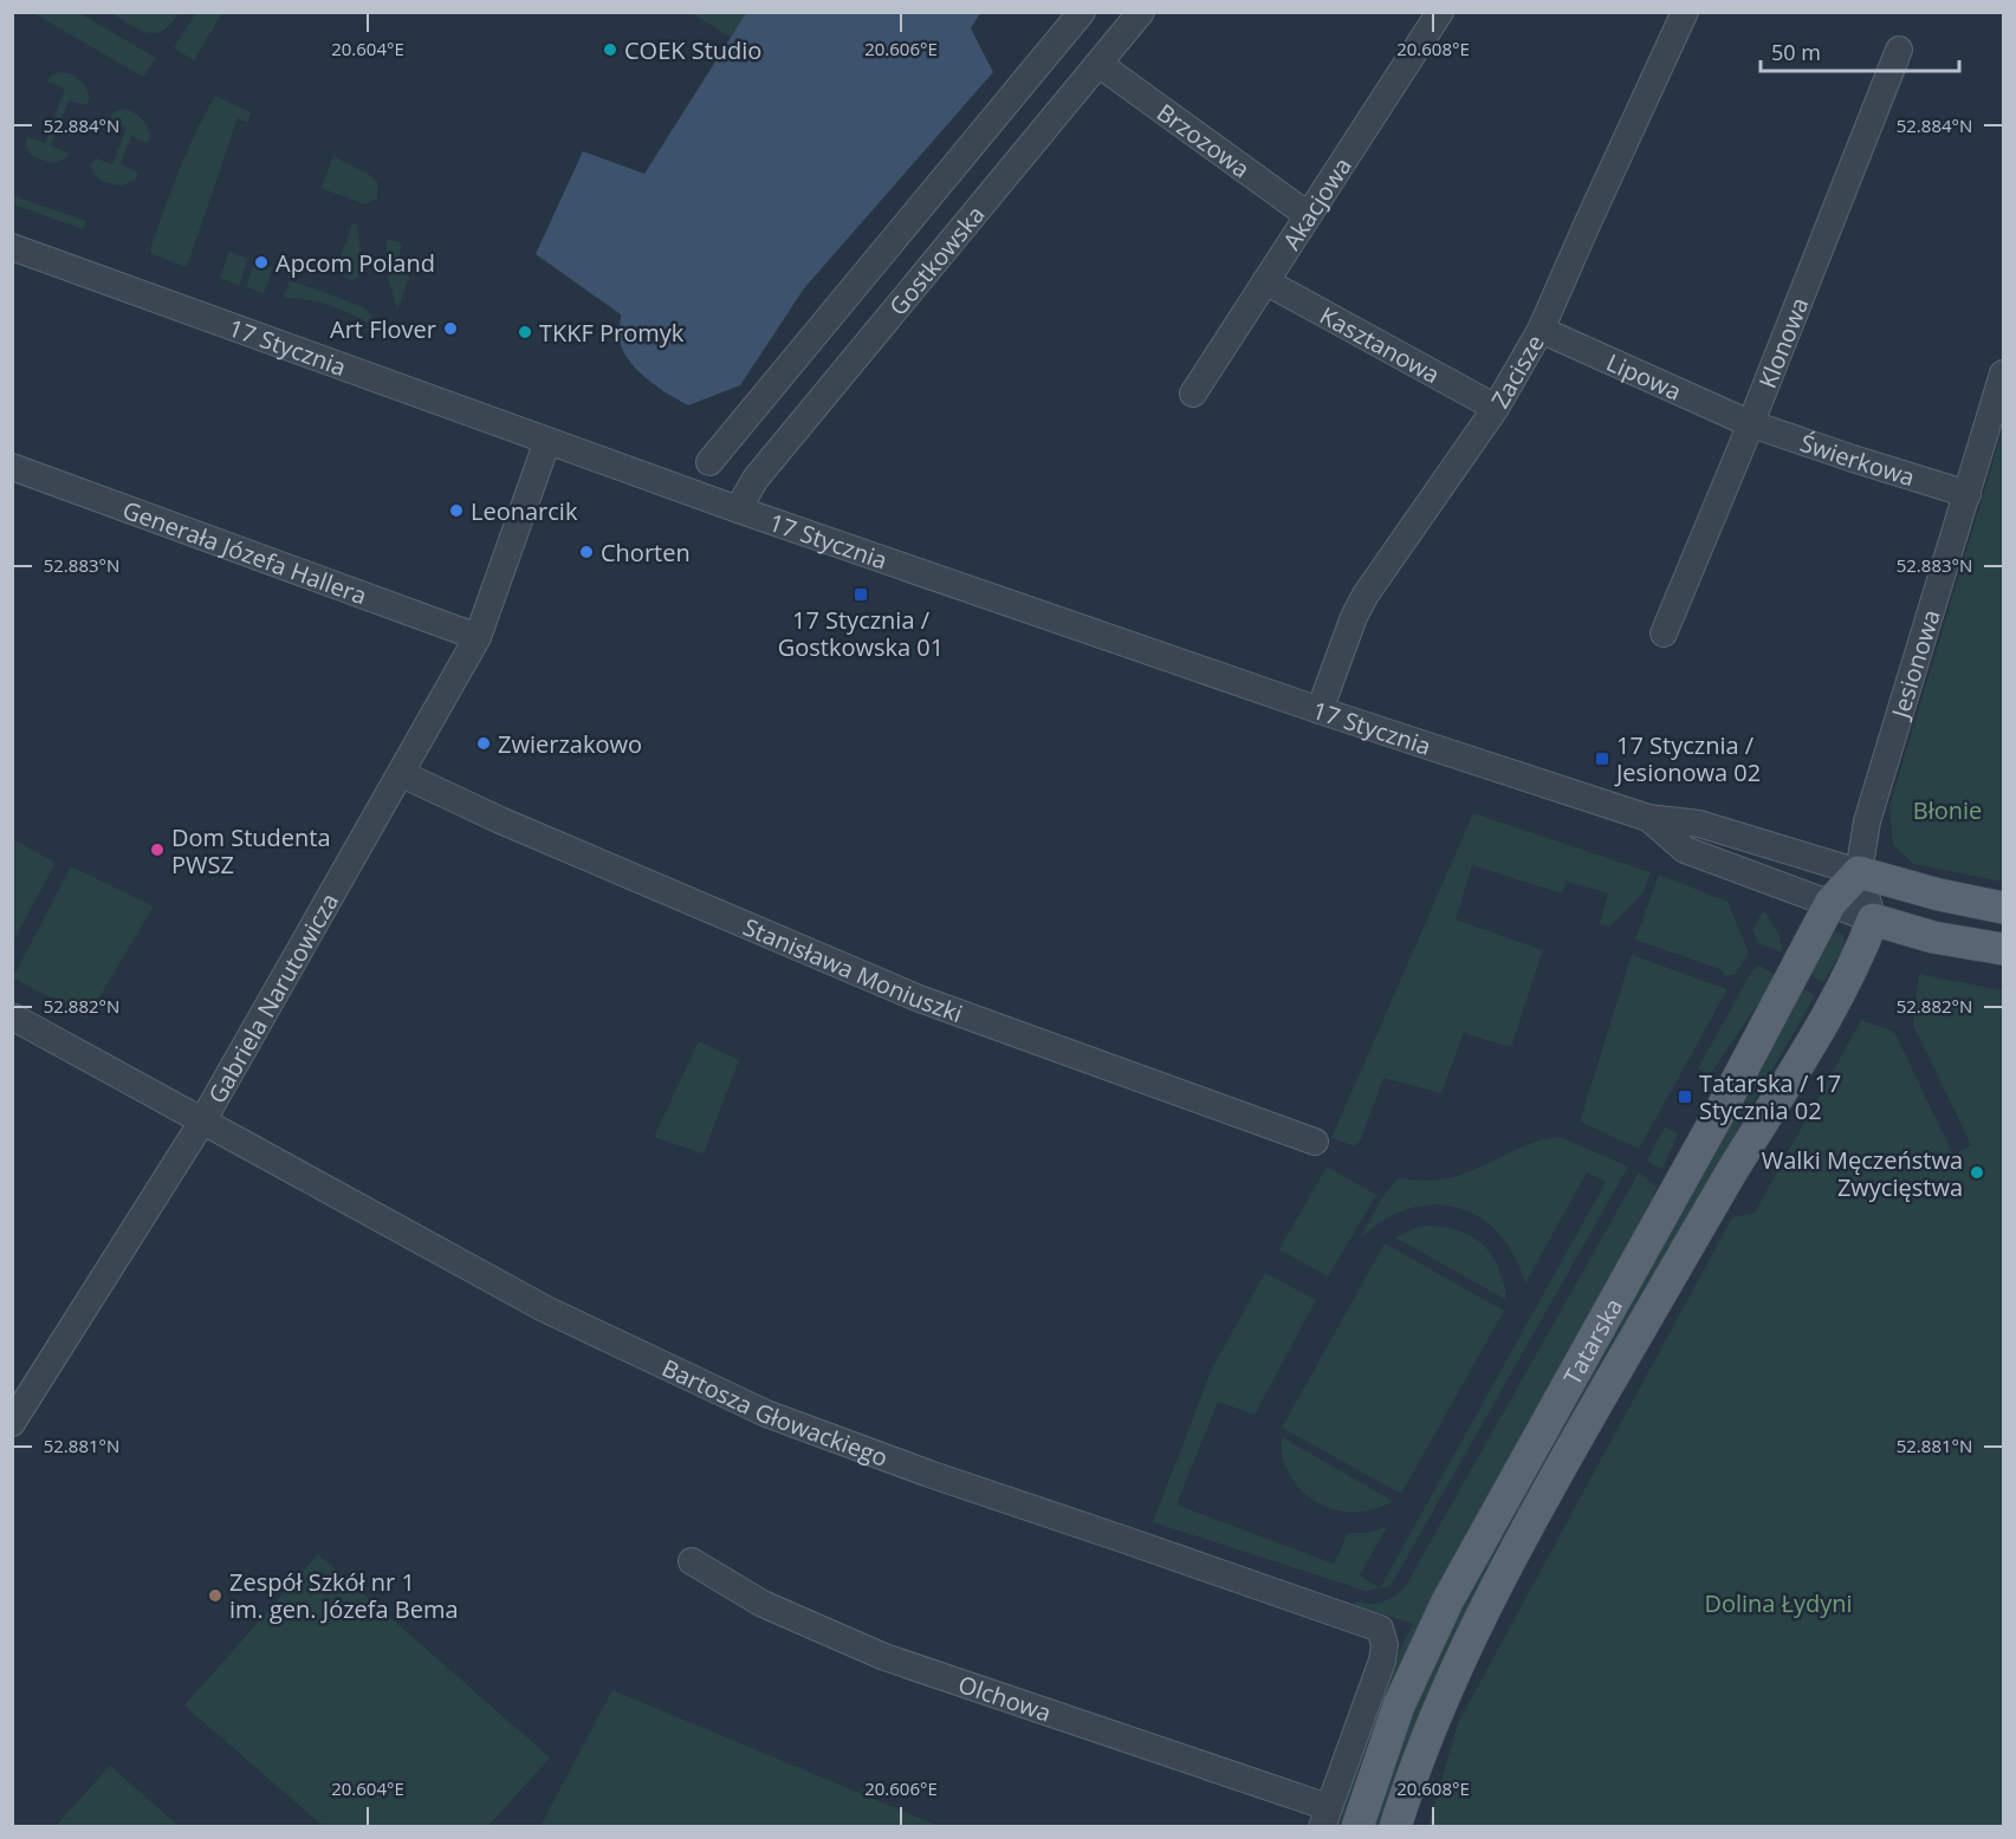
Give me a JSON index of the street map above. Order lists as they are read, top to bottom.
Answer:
{
  "streets": {
    "main road": ["17 Stycznia", "Tatarska"],
    "street": [
      "Brzozowa",
      "Akacjowa",
      "Gostkowska",
      "Klonowa",
      "Kasztanowa",
      "Zacisze",
      "Lipowa",
      "Świerkowa",
      "Generała Józefa Hallera",
      "Jesionowa",
      "Stanisława Moniuszki",
      "Gabriela Narutowicza",
      "Bartosza Głowackiego",
      "Olchowa"
    ]
  },
  "crossings": [
    ["Brzozowa", "Akacjowa"],
    ["Brzozowa", "Gostkowska"],
    ["Akacjowa", "Kasztanowa"],
    ["Gostkowska", "17 Stycznia"],
    ["Klonowa", "Lipowa"],
    ["Klonowa", "Świerkowa"],
    ["Kasztanowa", "Zacisze"],
    ["17 Stycznia", "Zacisze"],
    ["17 Stycznia", "Jesionowa"],
    ["17 Stycznia", "Gabriela Narutowicza"],
    ["17 Stycznia", "Tatarska"],
    ["Zacisze", "Lipowa"],
    ["Lipowa", "Świerkowa"],
    ["Świerkowa", "Jesionowa"],
    ["Generała Józefa Hallera", "Gabriela Narutowicza"],
    ["Jesionowa", "Tatarska"],
    ["Stanisława Moniuszki", "Gabriela Narutowicza"],
    ["Gabriela Narutowicza", "Bartosza Głowackiego"],
    ["Bartosza Głowackiego", "Olchowa"]
  ],
  "parks": ["Błonie", "Dolina Łydyni"],
  "places": {
    "other": [
      "COEK Studio",
      "Apcom Poland",
      "Art Flover",
      "TKKF Promyk",
      "Leonarcik",
      "Chorten",
      "Zwierzakowo",
      "Dom Studenta PWSZ",
      "Walki Męczeństwa Zwycięstwa",
      "Zespół Szkół nr 1 im. gen. Józefa Bema"
    ],
    "transit": ["17 Stycznia / Gostkowska 01", "17 Stycznia / Jesionowa 02", "Tatarska / 17 Stycznia 02"]
  },
  "scale_bar": "50 m",
  "coordinates": [
    "20.604°E",
    "20.606°E",
    "20.608°E",
    "52.884°N",
    "52.883°N",
    "52.882°N",
    "52.881°N"
  ]
}
